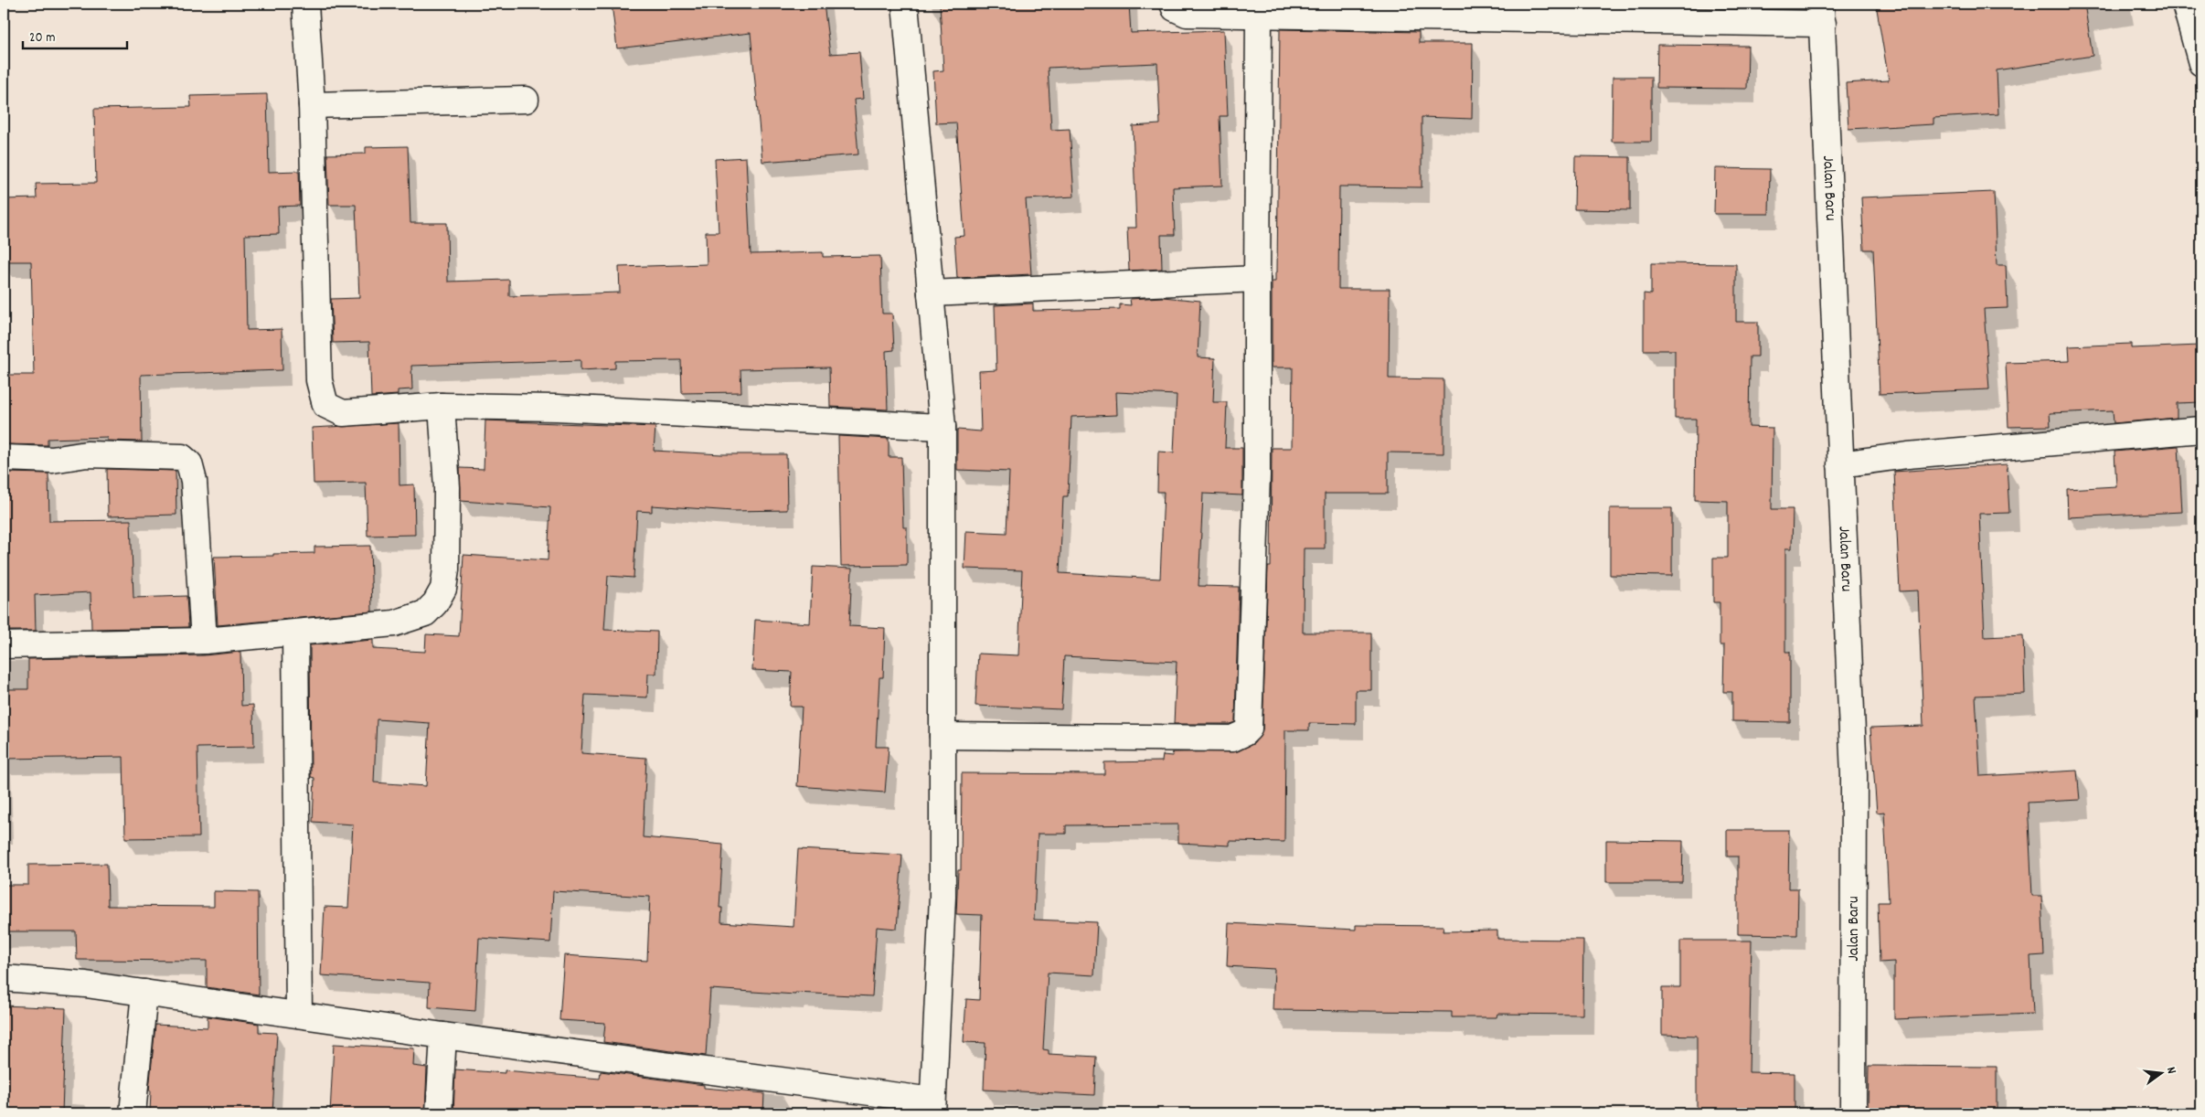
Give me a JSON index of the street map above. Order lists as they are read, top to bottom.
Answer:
{
  "streets": {
    "street": ["Jalan Baru"]
  },
  "scale_bar": "20 m",
  "north": "right"
}
